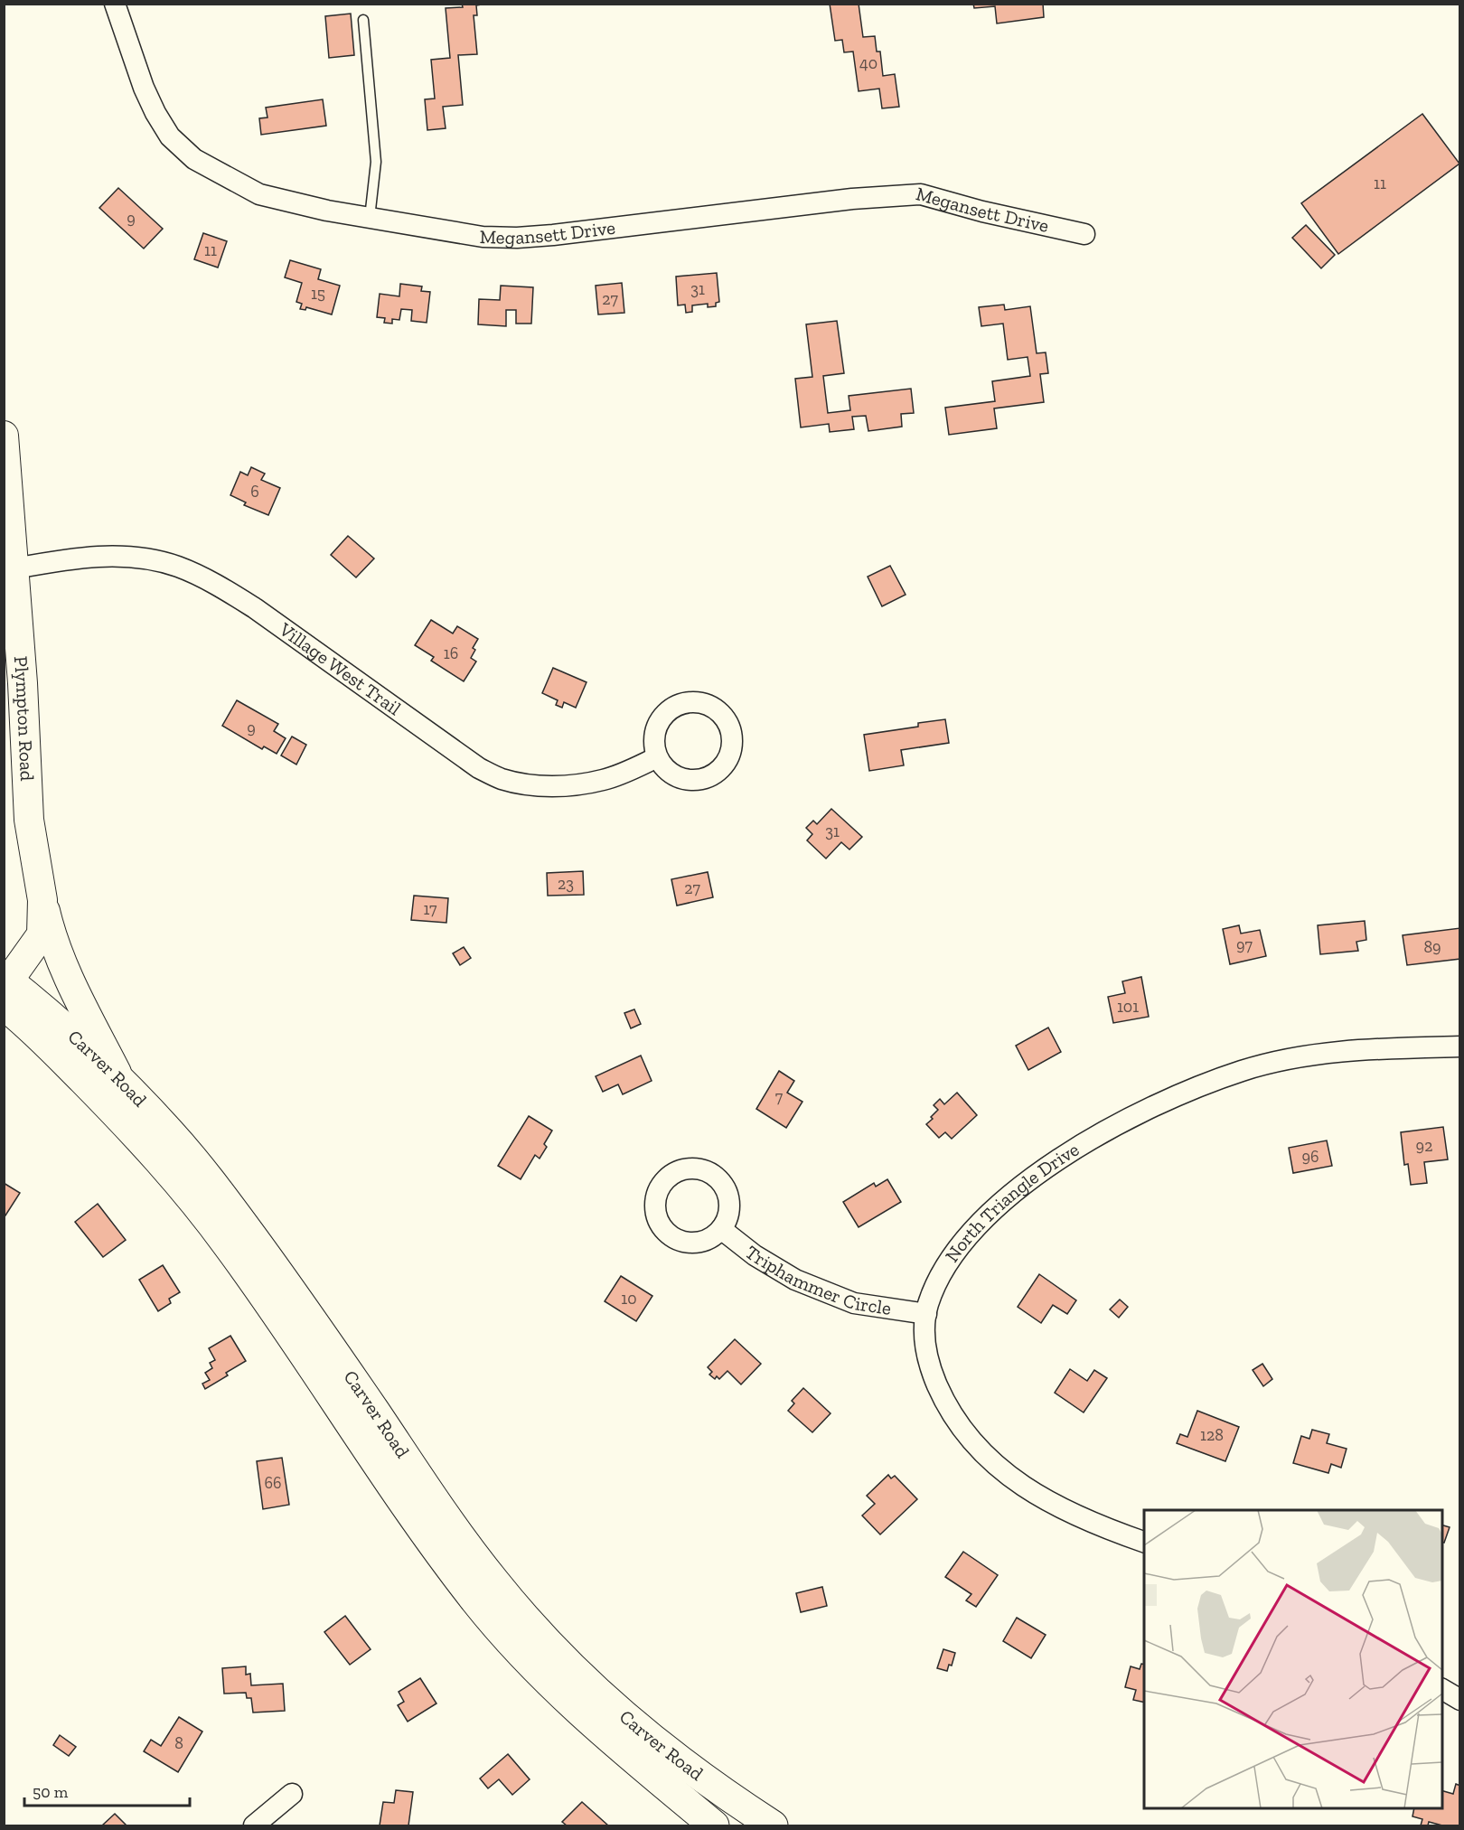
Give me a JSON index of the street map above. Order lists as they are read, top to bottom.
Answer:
{
  "streets": {
    "highway": ["Carver Road"],
    "main road": ["Plympton Road"],
    "street": [
      "Megansett Drive",
      "Village West Trail",
      "North Triangle Drive",
      "Triphammer Circle"
    ]
  },
  "crossings": [
    ["Village West Trail", "Plympton Road"],
    ["Plympton Road", "Carver Road"],
    ["North Triangle Drive", "Triphammer Circle"]
  ],
  "house_numbers": [
    "40",
    "11",
    "9",
    "11",
    "31",
    "15",
    "27",
    "6",
    "16",
    "9",
    "31",
    "23",
    "27",
    "17",
    "97",
    "89",
    "101",
    "7",
    "92",
    "96",
    "10",
    "128",
    "66",
    "8"
  ],
  "scale_bar": "50 m"
}
